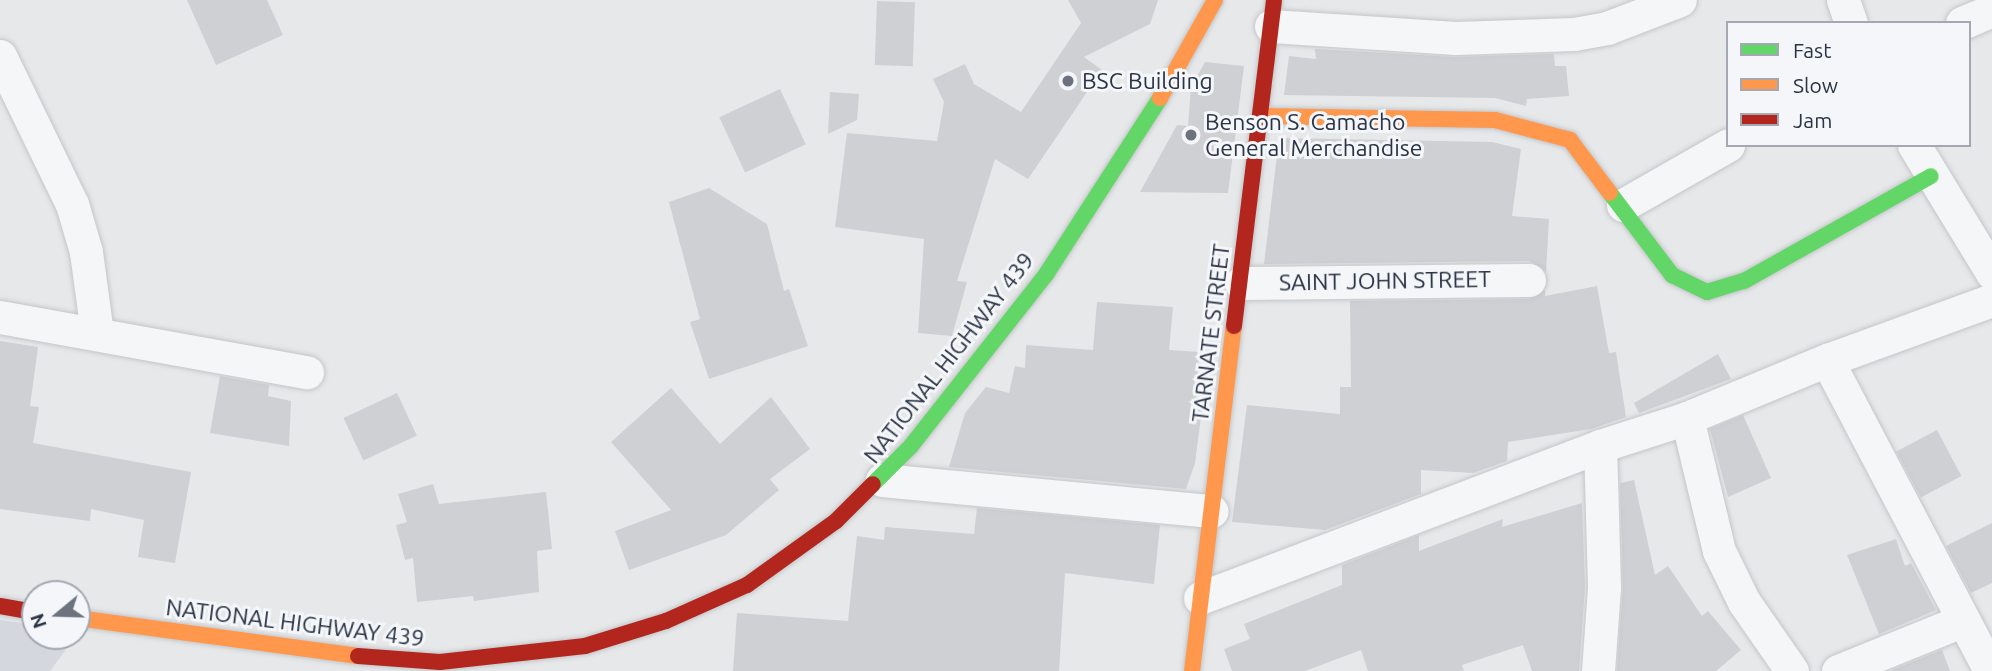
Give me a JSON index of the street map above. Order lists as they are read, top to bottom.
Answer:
{
  "streets": {
    "main road": ["TARNATE STREET", "NATIONAL HIGHWAY 439"],
    "street": ["SAINT JOHN STREET"]
  },
  "crossings": [
    ["SAINT JOHN STREET", "TARNATE STREET"]
  ],
  "places": ["BSC Building", "Benson S. Camacho General Merchandise"],
  "legend": ["Fast", "Slow", "Jam"],
  "north": "left"
}
